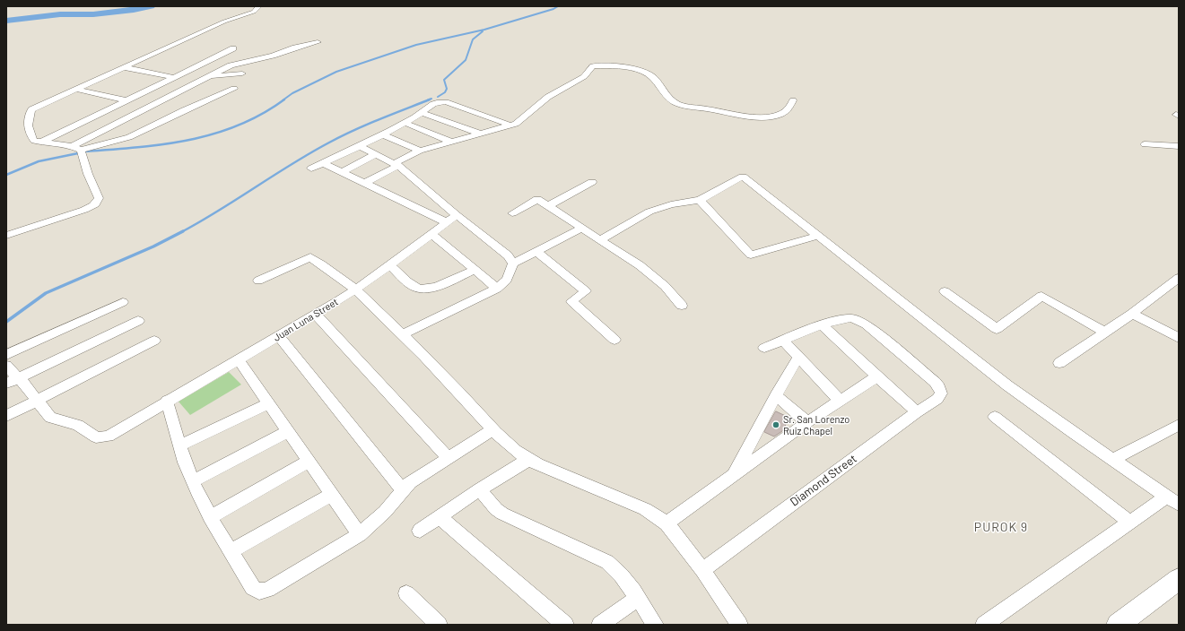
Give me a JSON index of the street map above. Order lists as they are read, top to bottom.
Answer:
{
  "streets": {
    "street": ["Juan Luna Street", "Diamond Street"]
  },
  "districts": ["PUROK 9"],
  "places": ["Sr. San Lorenzo Ruiz Chapel"]
}
